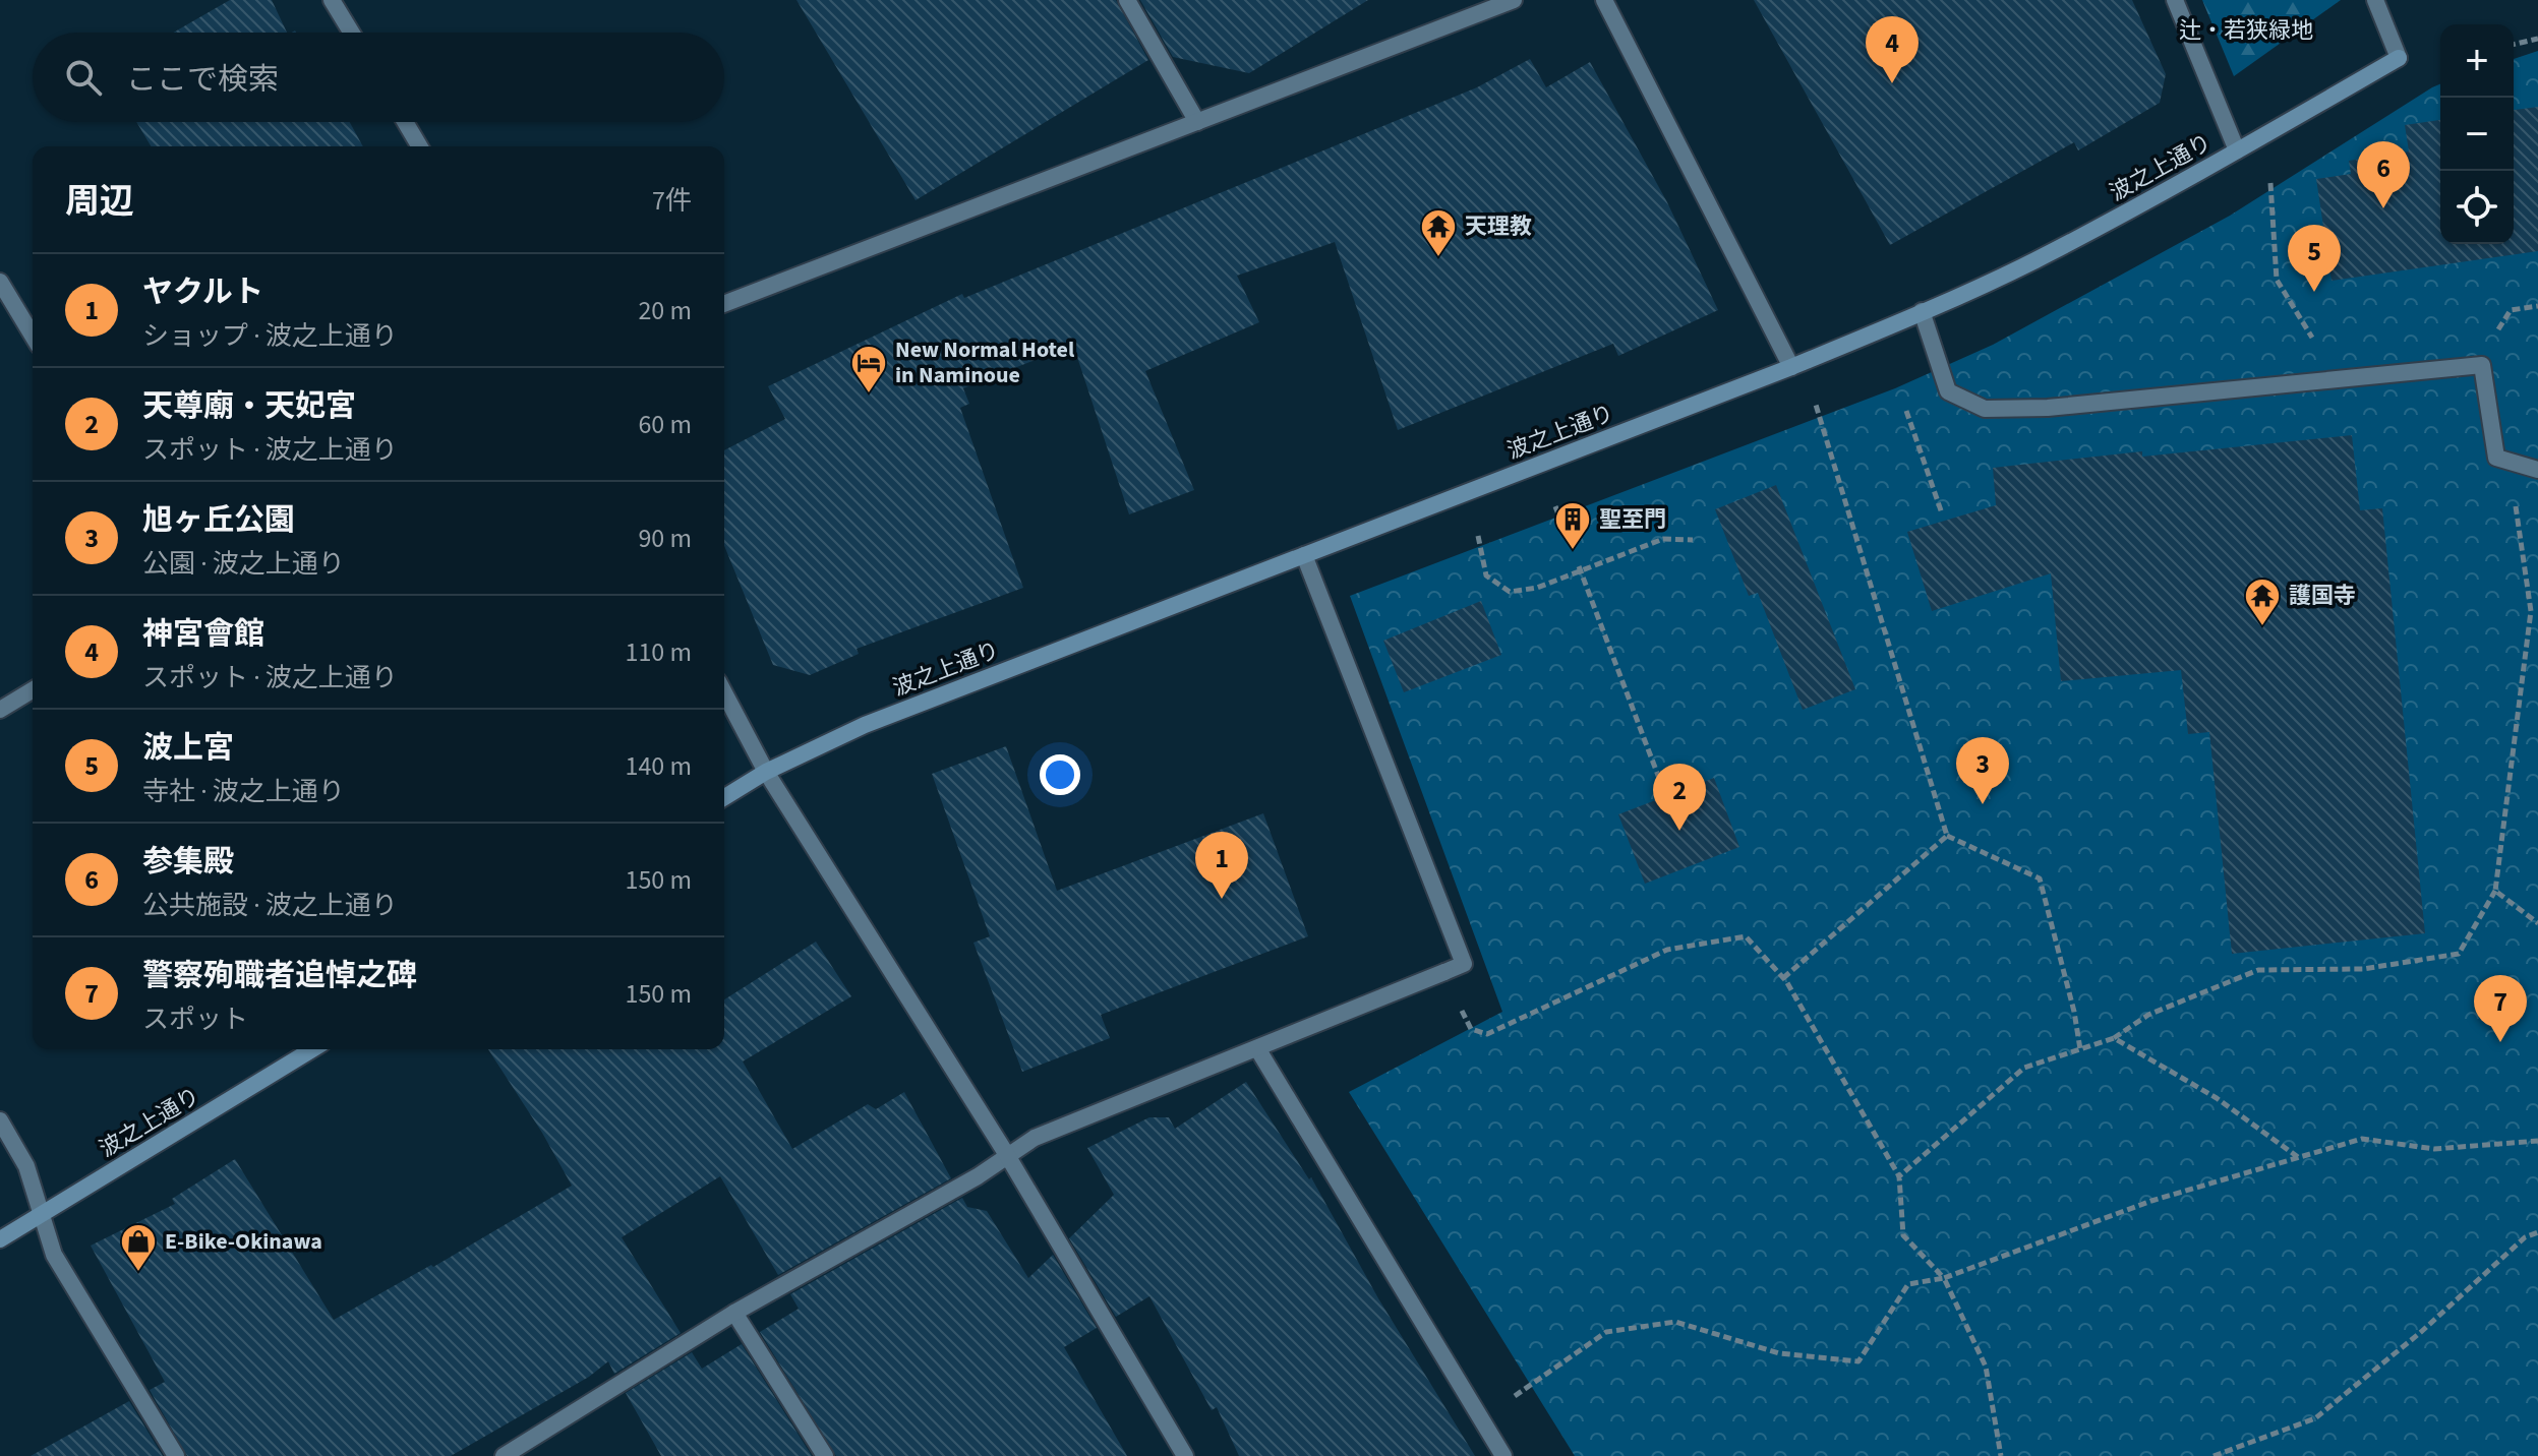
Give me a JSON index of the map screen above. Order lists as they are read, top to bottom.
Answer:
{
  "streets": {
    "main road": ["波之上通り"]
  },
  "parks": ["辻・若狭緑地"],
  "places": {
    "temple": ["天理教", "護国寺"],
    "hotel": ["New Normal Hotel in Naminoue"],
    "building": ["聖至門"],
    "shop": ["E-Bike-Okinawa"]
  },
  "page": {
    "pins": [
      "4",
      "6",
      "5",
      "3",
      "2",
      "1",
      "7"
    ],
    "map_buttons": ["+", "−"],
    "search": "ここで検索",
    "heading": ["周辺", "7件"],
    "list": [
      {
        "mark": "1",
        "name": "ヤクルト",
        "note": "ショップ · 波之上通り",
        "value": "20 m"
      },
      {
        "mark": "2",
        "name": "天尊廟・天妃宮",
        "note": "スポット · 波之上通り",
        "value": "60 m"
      },
      {
        "mark": "3",
        "name": "旭ヶ丘公園",
        "note": "公園 · 波之上通り",
        "value": "90 m"
      },
      {
        "mark": "4",
        "name": "神宮會館",
        "note": "スポット · 波之上通り",
        "value": "110 m"
      },
      {
        "mark": "5",
        "name": "波上宮",
        "note": "寺社 · 波之上通り",
        "value": "140 m"
      },
      {
        "mark": "6",
        "name": "参集殿",
        "note": "公共施設 · 波之上通り",
        "value": "150 m"
      },
      {
        "mark": "7",
        "name": "警察殉職者追悼之碑",
        "note": "スポット",
        "value": "150 m"
      }
    ]
  }
}
